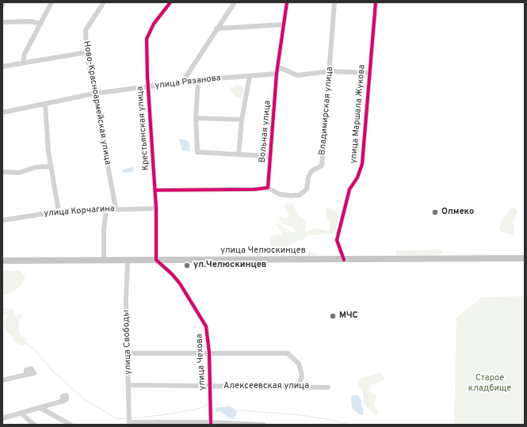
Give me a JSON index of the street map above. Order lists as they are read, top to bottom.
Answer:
{
  "streets": {
    "main road": ["улица Челюскинцев"],
    "street": [
      "улица Рязанова",
      "Ново-Красноармейская улица",
      "Владимирская улица",
      "улица Маршала Жукова",
      "Крестьянская улица",
      "Вольная улица",
      "улица Корчагина",
      "улица Свободы",
      "улица Чехова",
      "Алексеевская улица"
    ]
  },
  "crossings": [
    ["улица Рязанова", "Ново-Красноармейская улица"],
    ["улица Рязанова", "Крестьянская улица"],
    ["улица Рязанова", "Вольная улица"],
    ["Ново-Красноармейская улица", "улица Корчагина"],
    ["Владимирская улица", "Вольная улица"],
    ["улица Маршала Жукова", "улица Челюскинцев"],
    ["Крестьянская улица", "улица Корчагина"],
    ["Крестьянская улица", "улица Челюскинцев"],
    ["Крестьянская улица", "улица Чехова"],
    ["улица Челюскинцев", "улица Свободы"],
    ["улица Челюскинцев", "улица Чехова"],
    ["улица Свободы", "Алексеевская улица"],
    ["улица Чехова", "Алексеевская улица"]
  ],
  "parks": ["Старое кладбище"],
  "places": ["Олмеко", "ул.Челюскинцев", "МЧС"]
}
